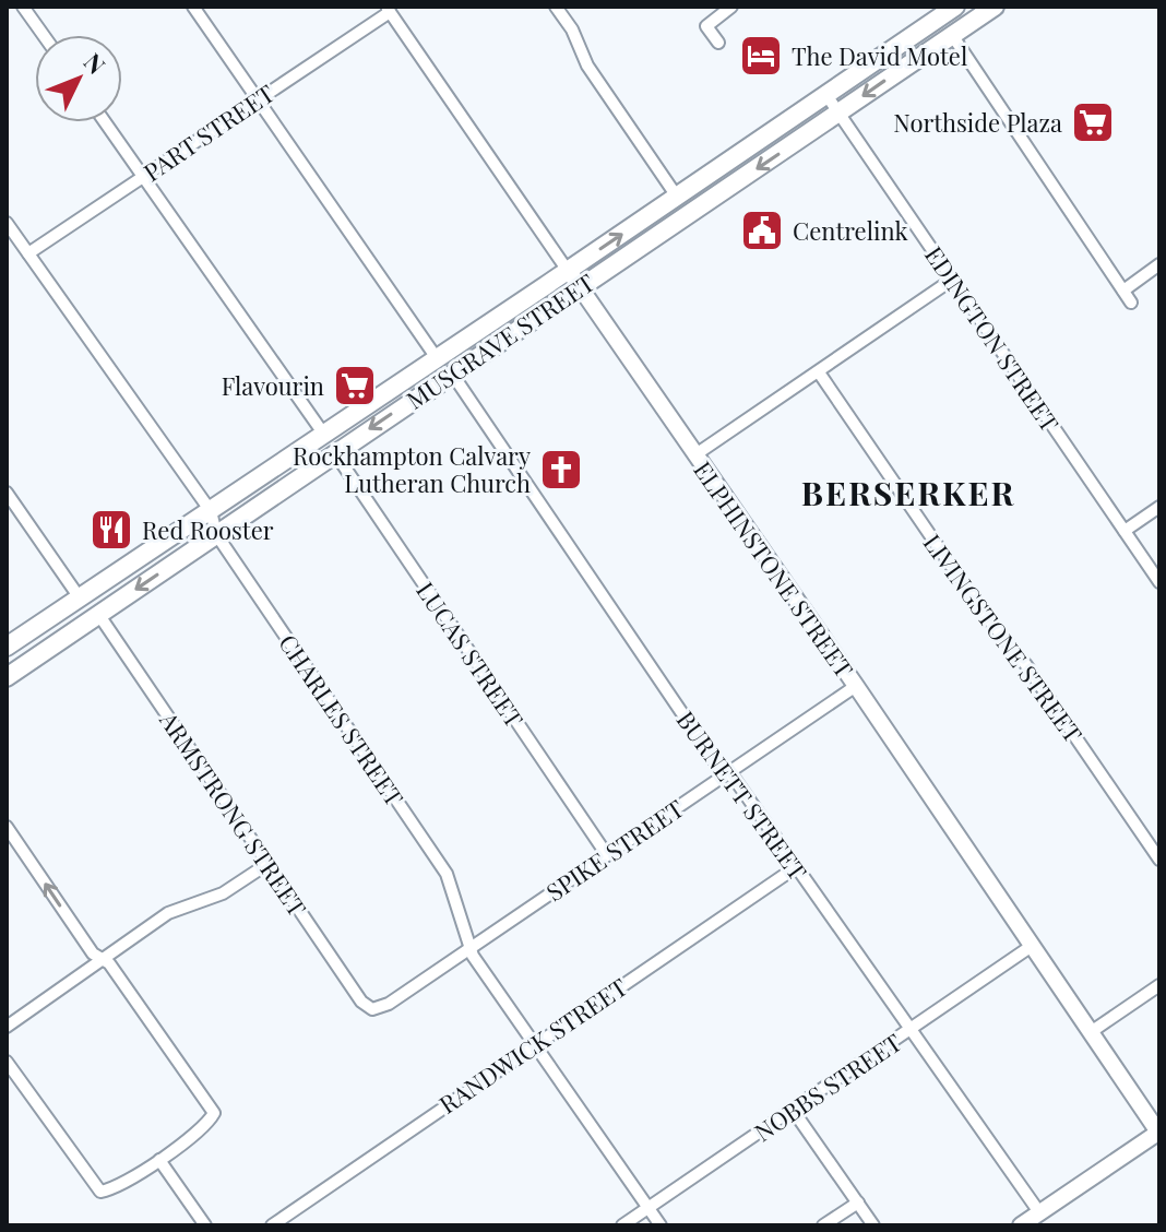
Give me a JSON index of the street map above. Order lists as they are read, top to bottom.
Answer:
{
  "streets": {
    "main road": ["MUSGRAVE STREET"],
    "street": [
      "PART STREET",
      "EDINGTON STREET",
      "ELPHINSTONE STREET",
      "LIVINGSTONE STREET",
      "LUCAS STREET",
      "CHARLES STREET",
      "BURNETT STREET",
      "ARMSTRONG STREET",
      "SPIKE STREET",
      "RANDWICK STREET",
      "NOBBS STREET"
    ]
  },
  "crossings": [
    ["PART STREET", "ELPHINSTONE STREET"],
    ["PART STREET", "CHARLES STREET"],
    ["EDINGTON STREET", "MUSGRAVE STREET"],
    ["MUSGRAVE STREET", "ELPHINSTONE STREET"],
    ["MUSGRAVE STREET", "LUCAS STREET"],
    ["MUSGRAVE STREET", "CHARLES STREET"],
    ["MUSGRAVE STREET", "BURNETT STREET"],
    ["MUSGRAVE STREET", "ARMSTRONG STREET"],
    ["ELPHINSTONE STREET", "SPIKE STREET"],
    ["ELPHINSTONE STREET", "NOBBS STREET"],
    ["LUCAS STREET", "SPIKE STREET"],
    ["CHARLES STREET", "SPIKE STREET"],
    ["CHARLES STREET", "RANDWICK STREET"],
    ["CHARLES STREET", "NOBBS STREET"],
    ["BURNETT STREET", "SPIKE STREET"],
    ["BURNETT STREET", "RANDWICK STREET"],
    ["BURNETT STREET", "NOBBS STREET"],
    ["ARMSTRONG STREET", "SPIKE STREET"]
  ],
  "districts": ["BERSERKER"],
  "places": {
    "hotel": ["The David Motel"],
    "supermarket": ["Northside Plaza", "Flavourin"],
    "public building": ["Centrelink"],
    "church": ["Rockhampton Calvary Lutheran Church"],
    "restaurant": ["Red Rooster"]
  },
  "north": "top right"
}
